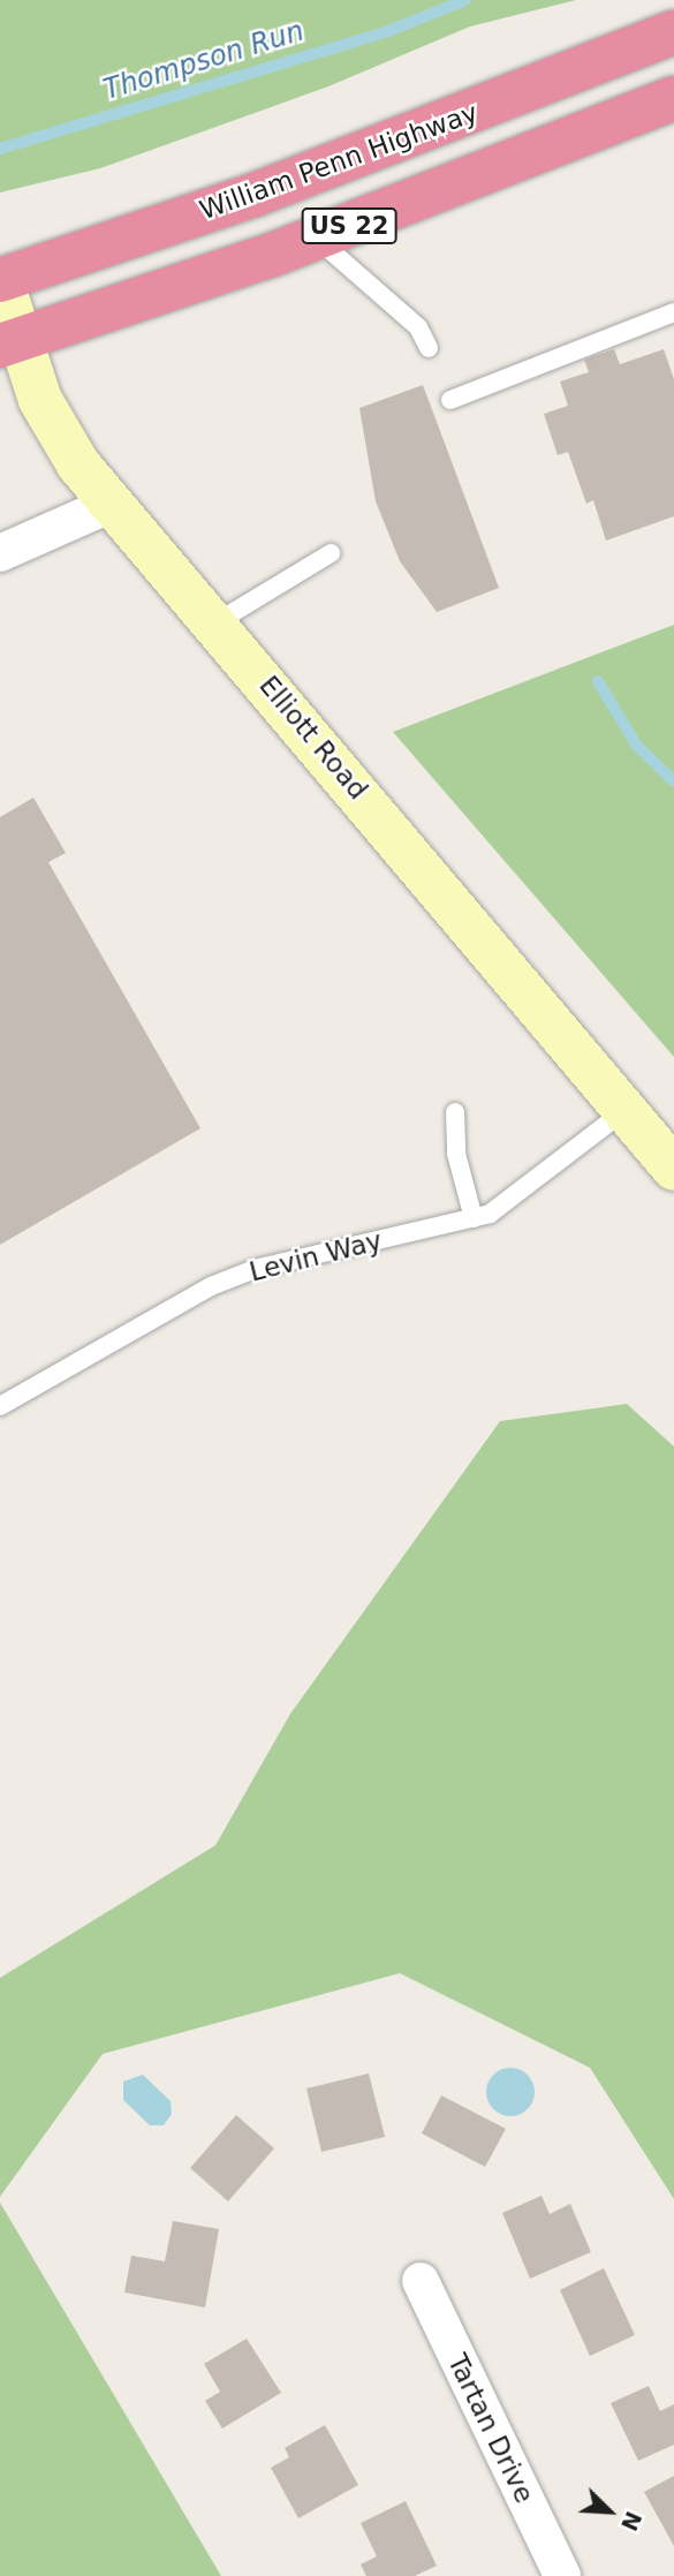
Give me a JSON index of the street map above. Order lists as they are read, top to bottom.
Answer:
{
  "streets": {
    "highway": ["William Penn Highway", "US 22"],
    "street": ["Elliott Road", "Tartan Drive"],
    "lane": ["Levin Way"]
  },
  "crossings": [
    ["William Penn Highway", "Elliott Road"],
    ["US 22", "Elliott Road"],
    ["Elliott Road", "Levin Way"]
  ],
  "water": ["Thompson Run"],
  "north": "bottom right"
}
